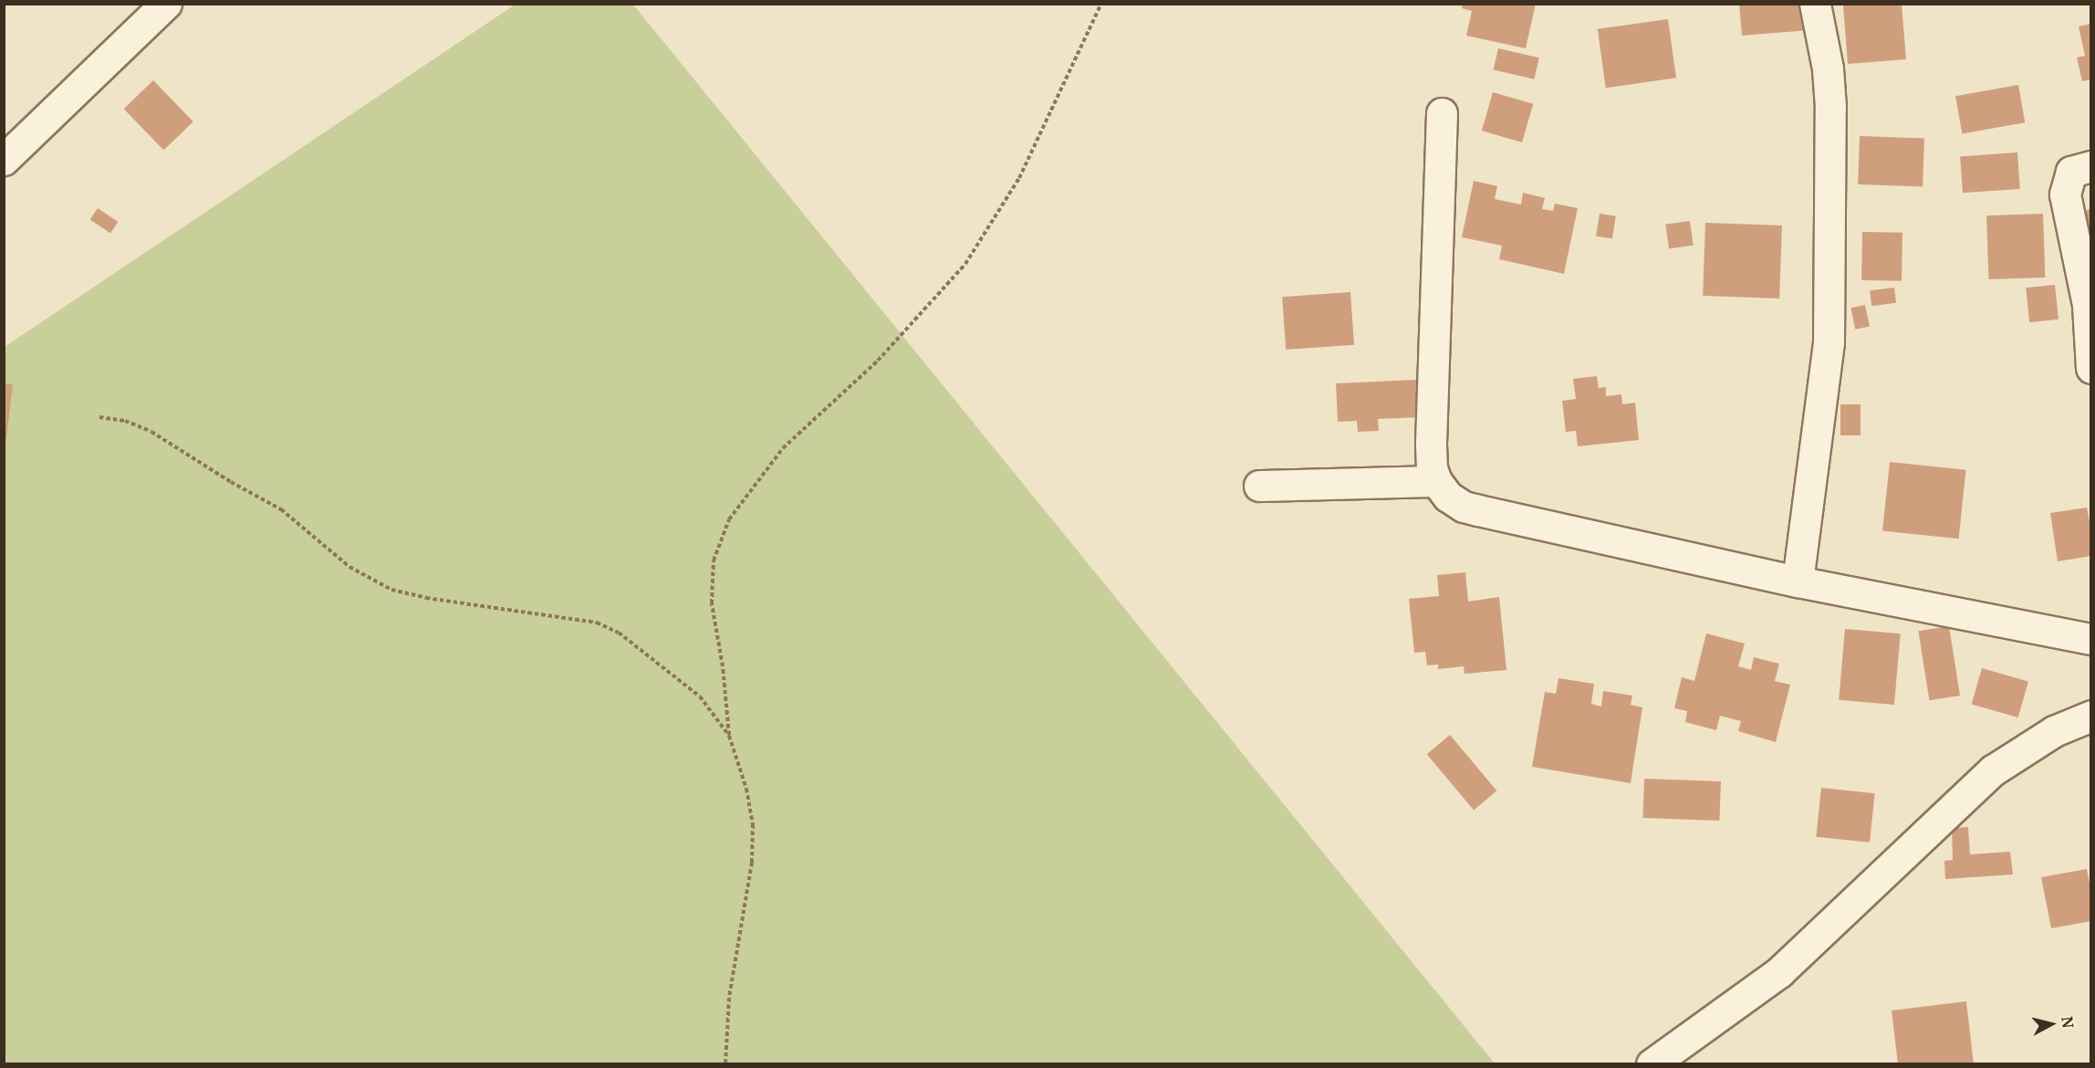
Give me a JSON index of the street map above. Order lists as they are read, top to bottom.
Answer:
{
  "north": "right"
}
